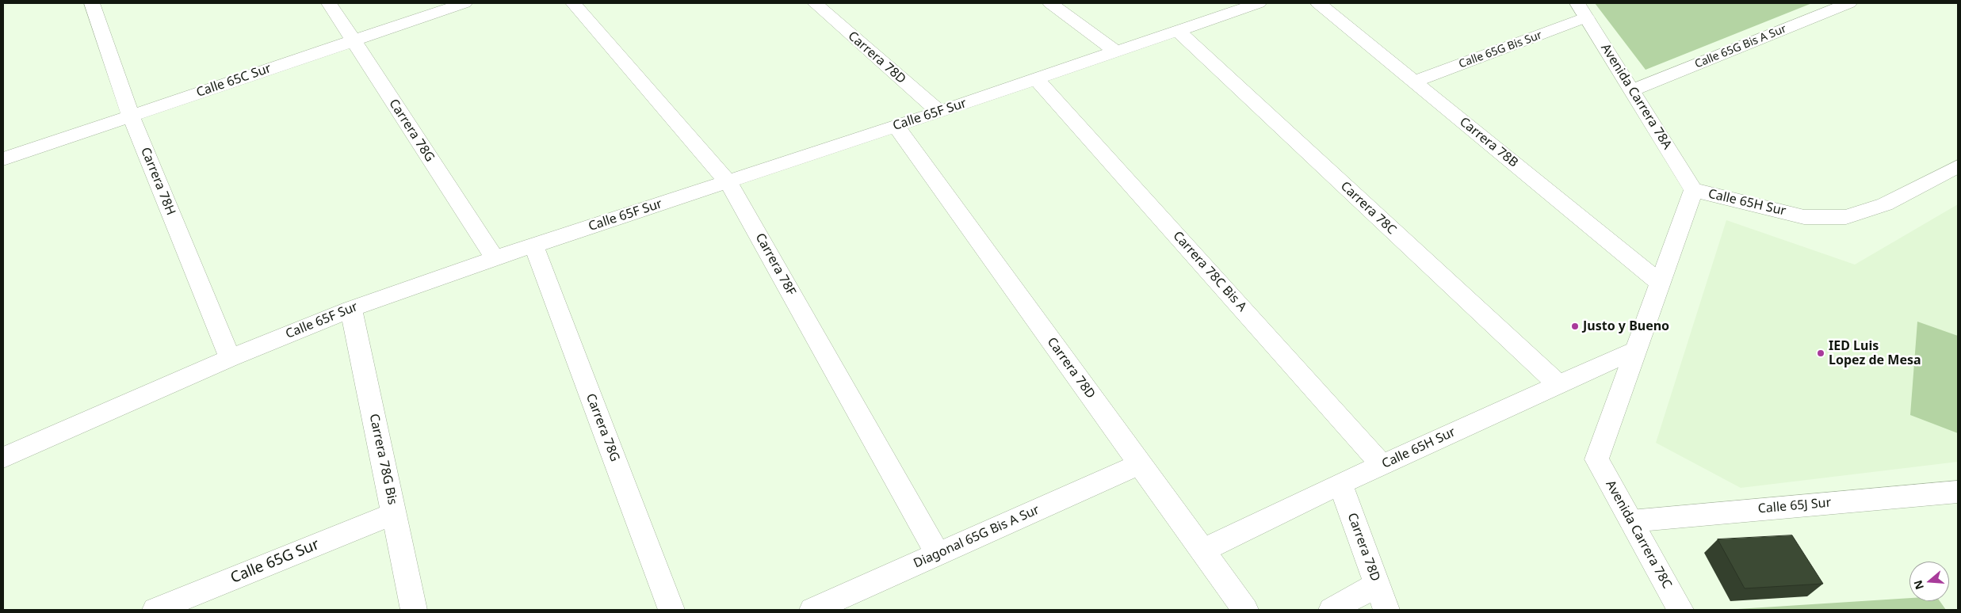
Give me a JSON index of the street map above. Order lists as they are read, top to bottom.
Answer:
{
  "streets": {
    "street": [
      "Calle 65G Bis A Sur",
      "Calle 65G Bis Sur",
      "Carrera 78D",
      "Calle 65C Sur",
      "Avenida Carrera 78A",
      "Calle 65F Sur",
      "Carrera 78G",
      "Carrera 78B",
      "Carrera 78H",
      "Calle 65H Sur",
      "Carrera 78C",
      "Carrera 78F",
      "Carrera 78C Bis A",
      "Carrera 78G Bis",
      "Calle 65J Sur",
      "Avenida Carrera 78C",
      "Diagonal 65G Bis A Sur",
      "Calle 65G Sur"
    ]
  },
  "crossings": [
    ["Calle 65G Bis A Sur", "Avenida Carrera 78A"],
    ["Calle 65G Bis Sur", "Avenida Carrera 78A"],
    ["Calle 65G Bis Sur", "Carrera 78B"],
    ["Carrera 78D", "Calle 65F Sur"],
    ["Carrera 78D", "Calle 65H Sur"],
    ["Carrera 78D", "Diagonal 65G Bis A Sur"],
    ["Calle 65C Sur", "Carrera 78G"],
    ["Calle 65C Sur", "Carrera 78H"],
    ["Avenida Carrera 78A", "Calle 65H Sur"],
    ["Calle 65F Sur", "Carrera 78G"],
    ["Calle 65F Sur", "Carrera 78H"],
    ["Calle 65F Sur", "Carrera 78C"],
    ["Calle 65F Sur", "Carrera 78F"],
    ["Calle 65F Sur", "Carrera 78C Bis A"],
    ["Calle 65F Sur", "Carrera 78G Bis"],
    ["Carrera 78B", "Calle 65H Sur"],
    ["Calle 65H Sur", "Carrera 78C"],
    ["Calle 65H Sur", "Carrera 78C Bis A"],
    ["Calle 65H Sur", "Avenida Carrera 78C"],
    ["Carrera 78F", "Diagonal 65G Bis A Sur"],
    ["Carrera 78G Bis", "Calle 65G Sur"],
    ["Calle 65J Sur", "Avenida Carrera 78C"]
  ],
  "places": ["Justo y Bueno", "IED Luis Lopez de Mesa"],
  "north": "left"
}
